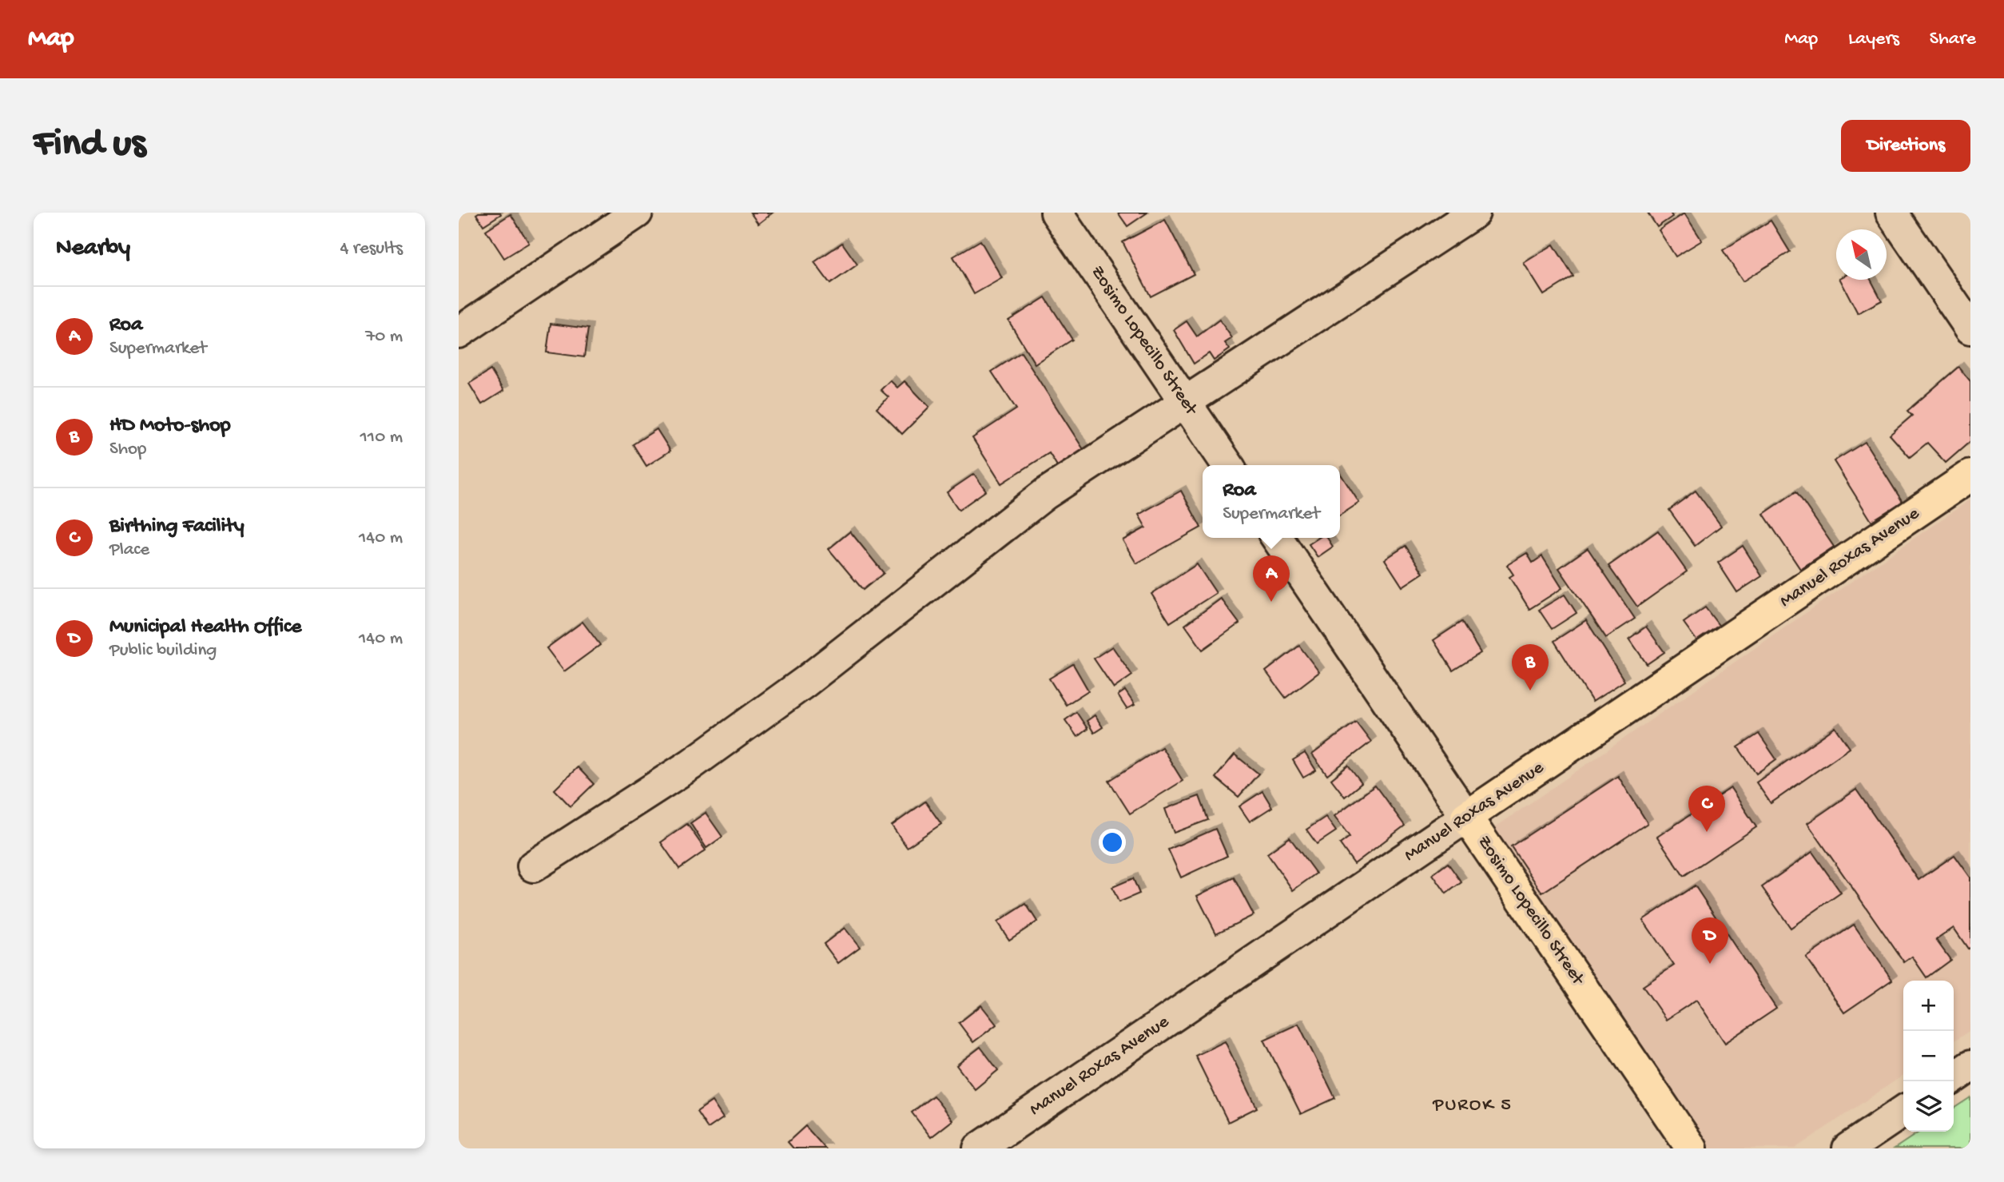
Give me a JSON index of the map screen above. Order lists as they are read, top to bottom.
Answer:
{
  "streets": {
    "main road": ["Zosimo Lopecillo Street", "Manuel Roxas Avenue"]
  },
  "crossings": [
    ["Zosimo Lopecillo Street", "Manuel Roxas Avenue"]
  ],
  "districts": ["PUROK 5"],
  "north": "top left",
  "page": {
    "header": "Map",
    "nav": ["Map", "Layers", "Share"],
    "buttons": "Directions",
    "title": "Find us",
    "heading": ["Nearby", "4 results"],
    "list": [
      {
        "mark": "A",
        "name": "Roa",
        "note": "Supermarket",
        "value": "70 m"
      },
      {
        "mark": "B",
        "name": "HD Moto-shop",
        "note": "Shop",
        "value": "110 m"
      },
      {
        "mark": "C",
        "name": "Birthing Facility",
        "note": "Place",
        "value": "140 m"
      },
      {
        "mark": "D",
        "name": "Municipal Health Office",
        "note": "Public building",
        "value": "140 m"
      }
    ],
    "popup": ["Roa", "Supermarket"],
    "pins": [
      "A",
      "B",
      "C",
      "D"
    ],
    "map_buttons": ["+", "−"]
  }
}
